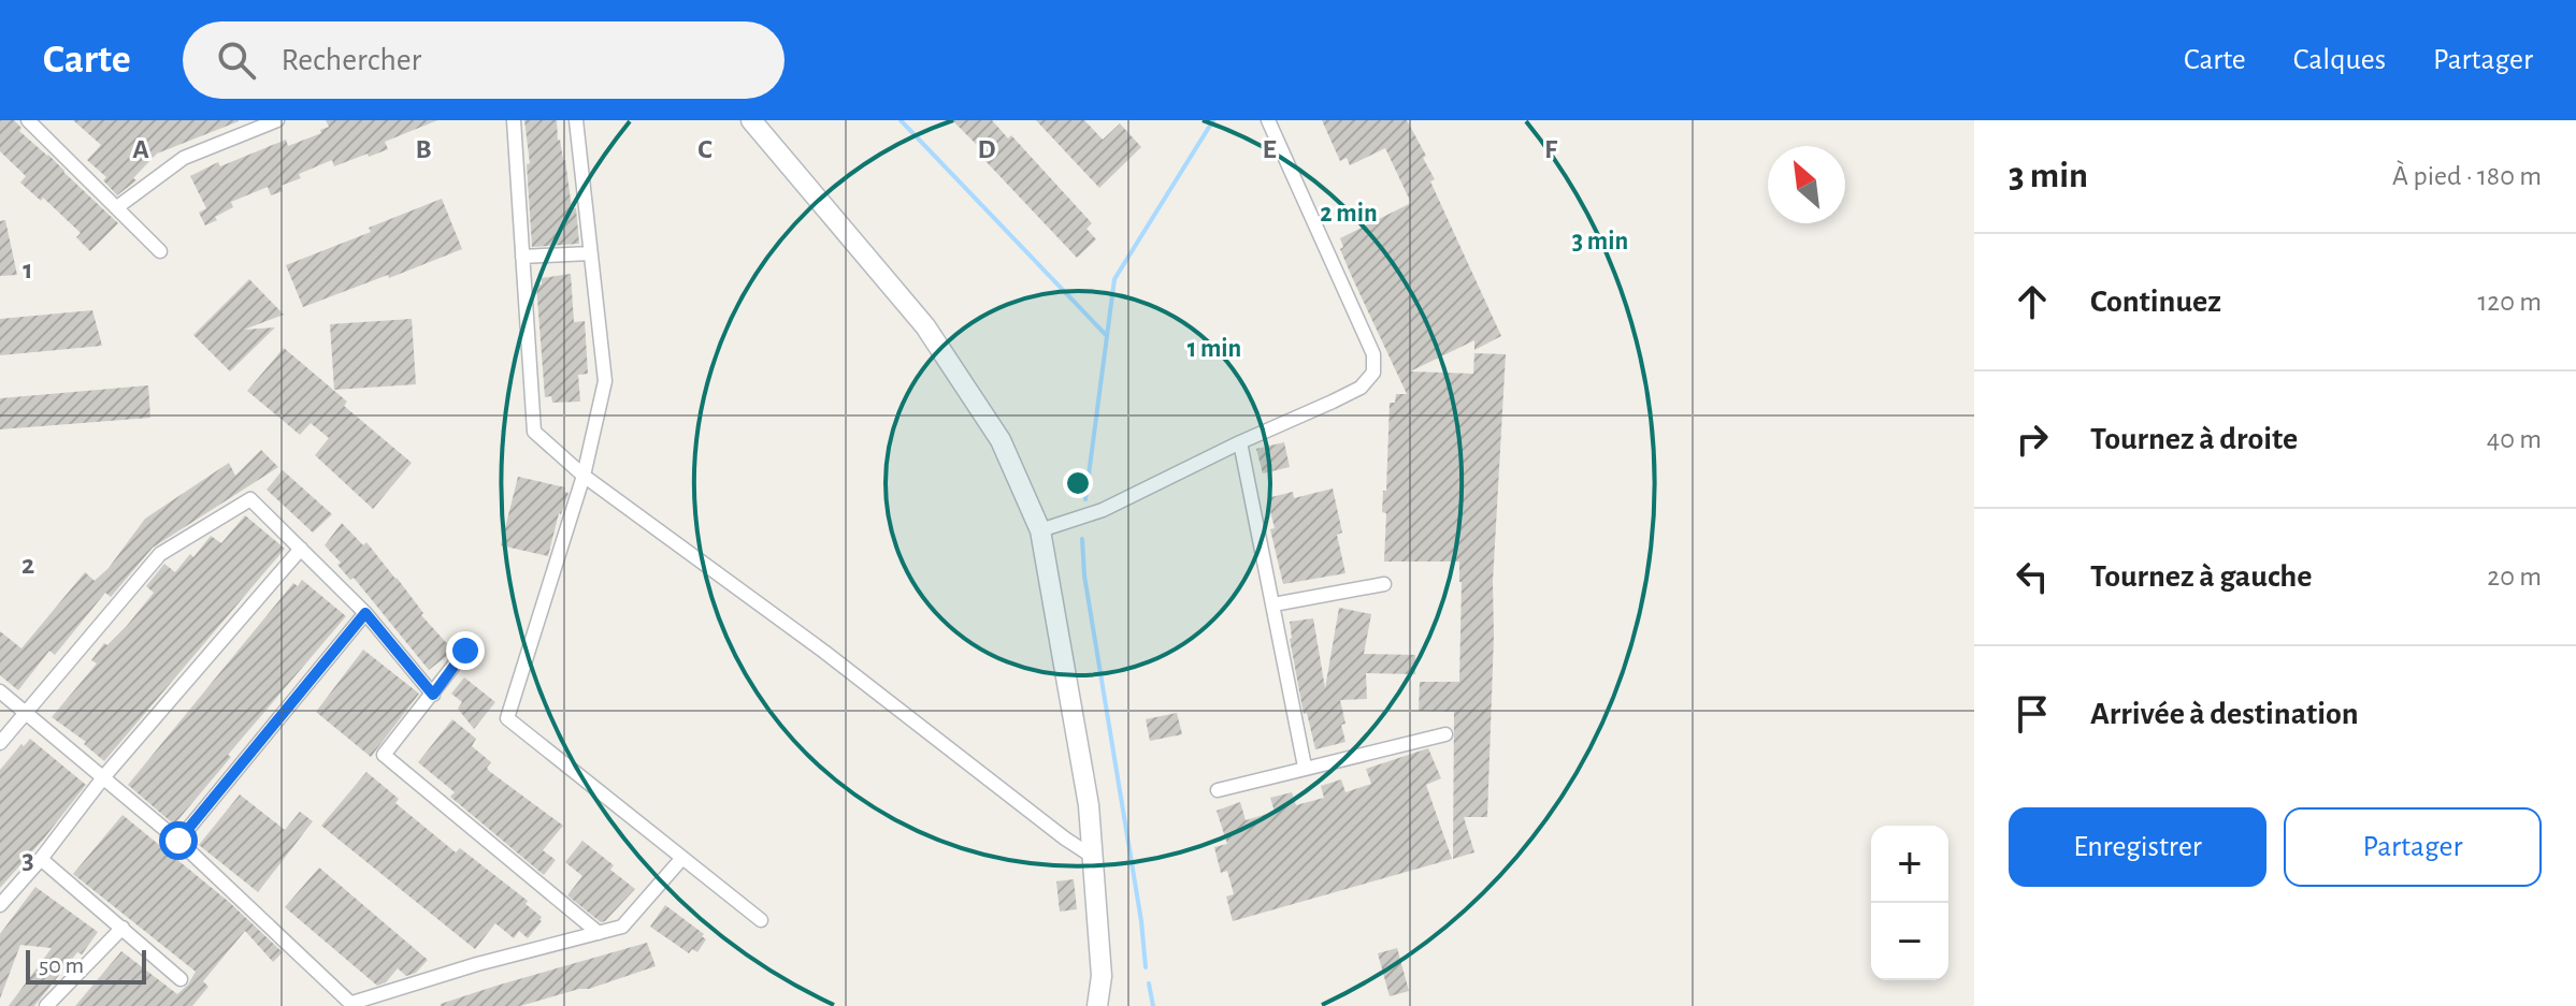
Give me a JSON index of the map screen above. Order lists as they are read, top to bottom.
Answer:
{
  "scale_bar": "50 m",
  "north": "top left",
  "page": {
    "header": "Carte",
    "search": "Rechercher",
    "nav": ["Carte", "Calques", "Partager"],
    "heading": ["3 min", "À pied · 180 m"],
    "list": [
      ["Continuez", "120 m"],
      ["Tournez à droite", "40 m"],
      ["Tournez à gauche", "20 m"],
      "Arrivée à destination"
    ],
    "buttons": ["Enregistrer", "Partager"],
    "map_buttons": ["+", "−"],
    "scale": "50 m"
  },
  "grid": {
    "columns": [
      "A",
      "B",
      "C",
      "D",
      "E",
      "F"
    ],
    "rows": ["1", "2", "3"]
  },
  "rings": ["2 min", "3 min", "1 min"]
}
